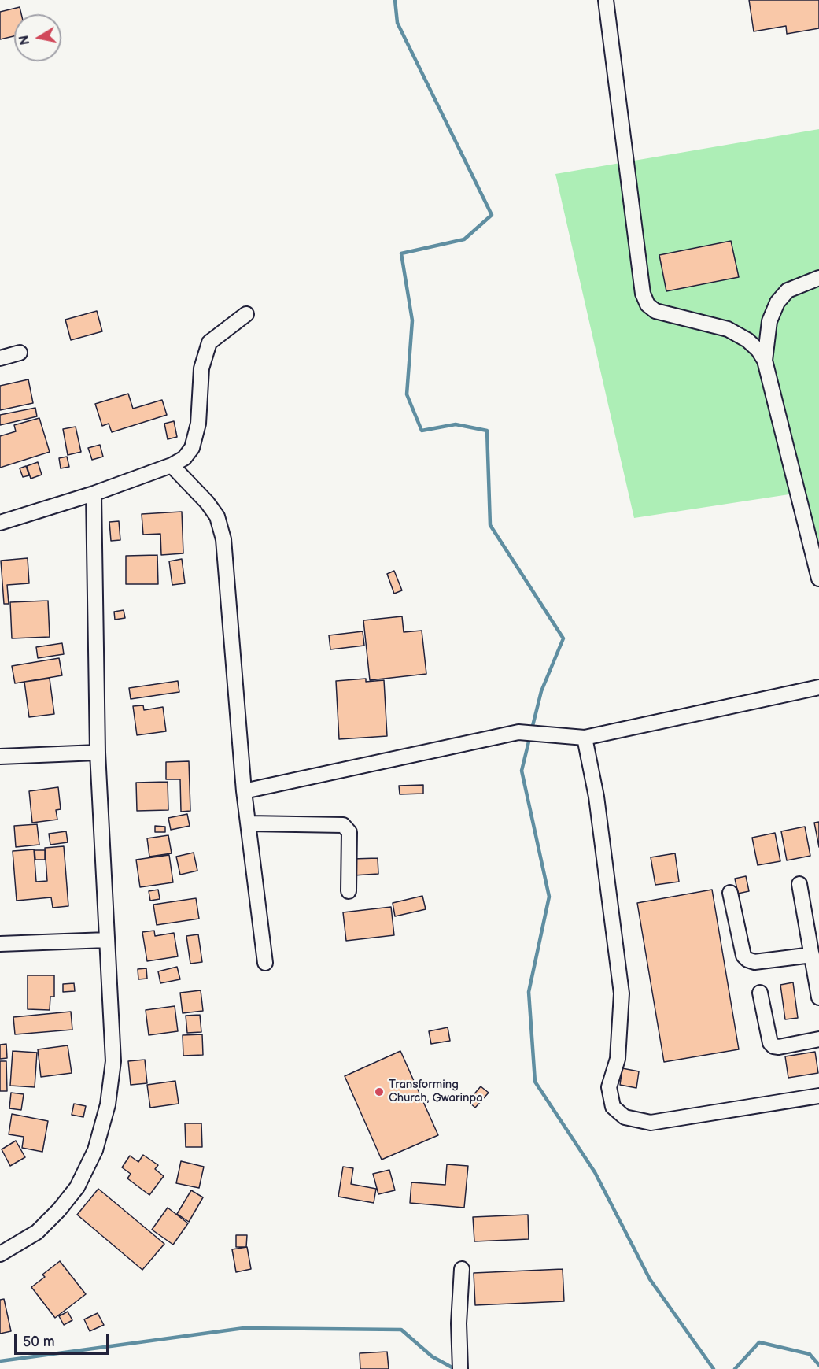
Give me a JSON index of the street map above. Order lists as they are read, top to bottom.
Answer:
{
  "places": ["Transforming Church, Gwarinpa"],
  "scale_bar": "50 m",
  "north": "left"
}
